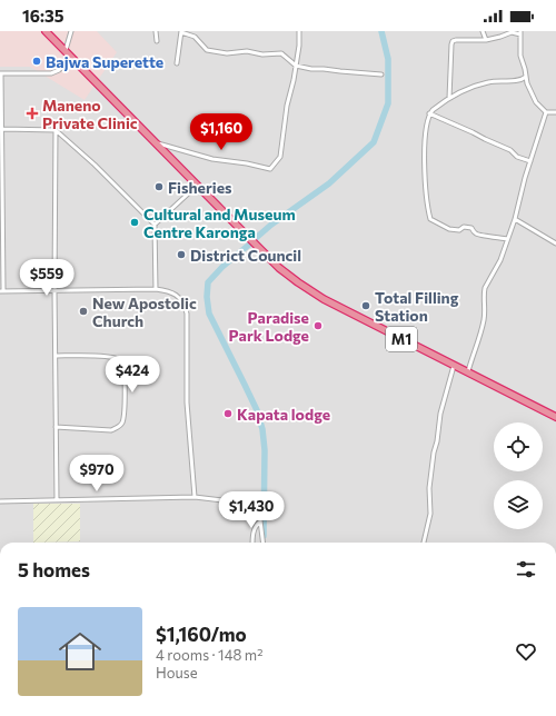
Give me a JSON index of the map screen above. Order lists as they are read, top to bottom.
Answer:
{
  "streets": {
    "highway": ["M1"]
  },
  "places": {
    "other": [
      "Bajwa Superette",
      "Fisheries",
      "Cultural and Museum Centre Karonga",
      "District Council",
      "Total Filling Station",
      "New Apostolic Church",
      "Paradise Park Lodge",
      "Kapata lodge"
    ],
    "health": ["Maneno Private Clinic"]
  },
  "page": {
    "status": "16:35",
    "price": [
      "$1,160",
      "$559",
      "$424",
      "$970",
      "$1,430"
    ],
    "heading": "5 homes",
    "list": [
      {
        "name": "$1,160/mo",
        "note": "4 rooms · 148 m² · House"
      }
    ]
  }
}
